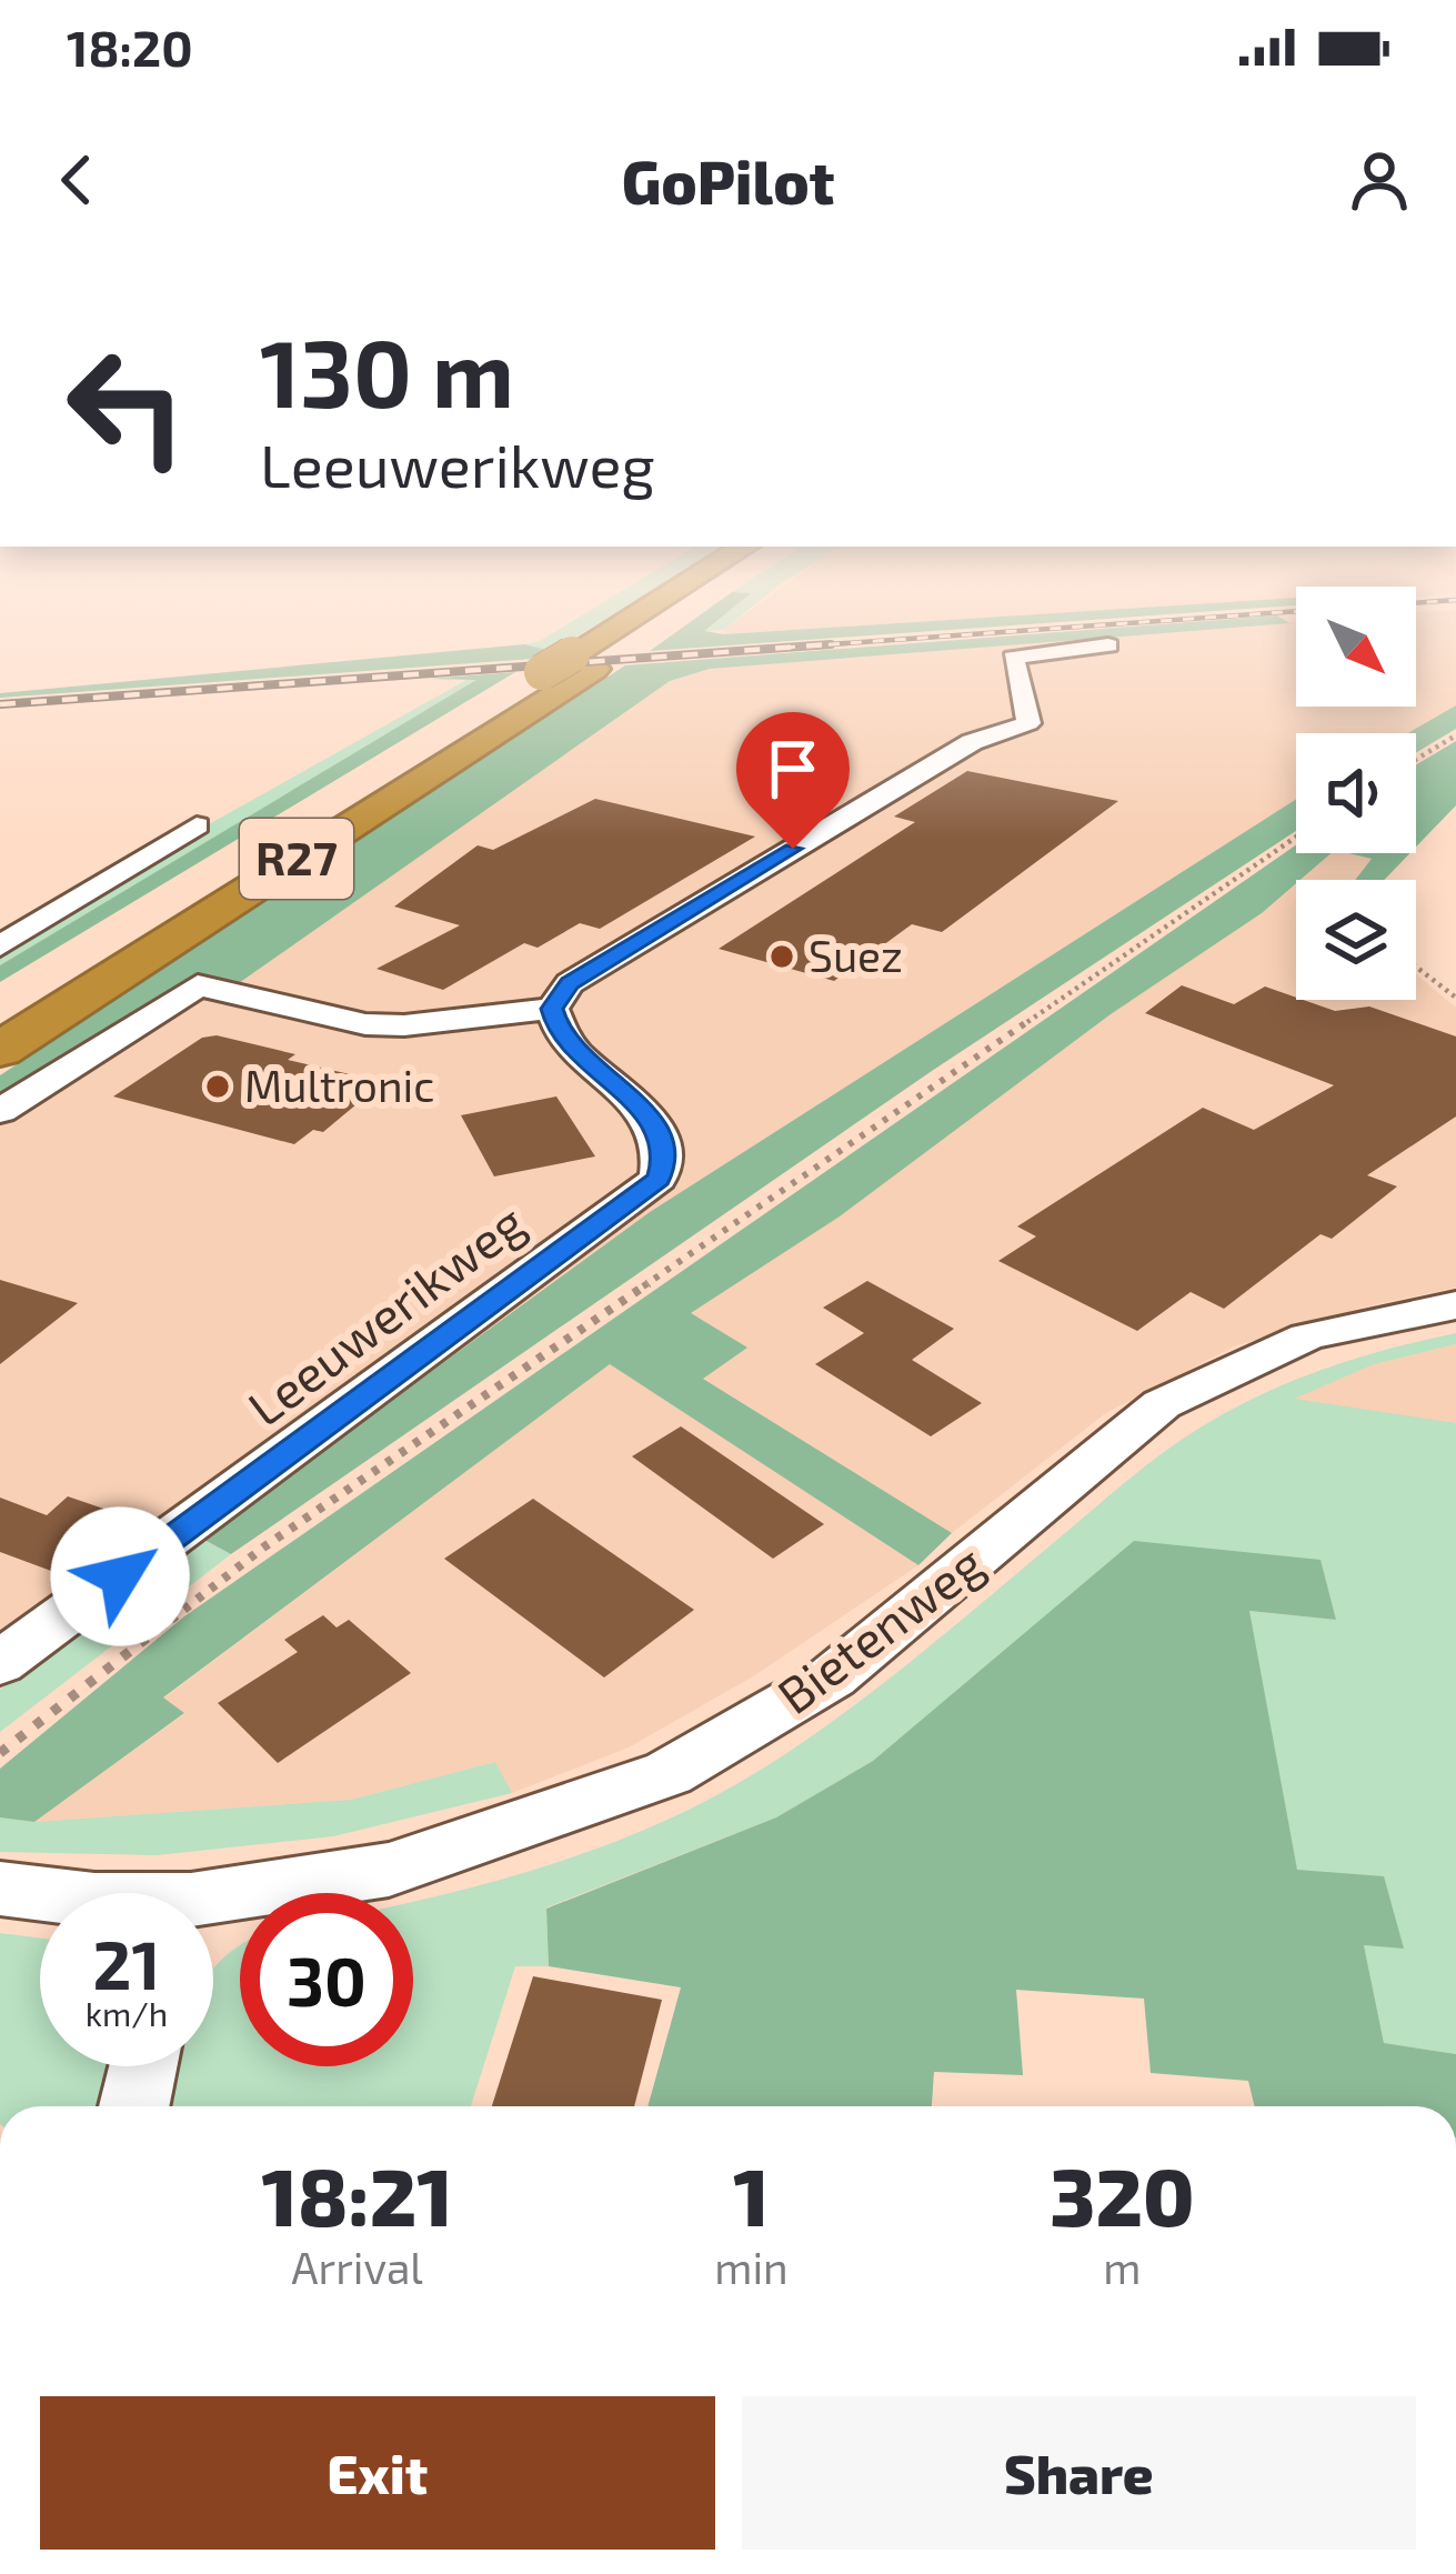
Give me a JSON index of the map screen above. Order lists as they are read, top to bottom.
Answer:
{
  "streets": {
    "highway": ["R27"],
    "street": ["Leeuwerikweg", "Bietenweg"]
  },
  "places": ["Suez", "Multronic"],
  "north": "bottom right",
  "page": {
    "status": "18:20",
    "header": "GoPilot",
    "turn": ["130 m", "Leeuwerikweg"],
    "speed": "21 km/h",
    "limit": "30",
    "eta": [
      "18:21",
      "Arrival",
      "1",
      "min",
      "320",
      "m"
    ],
    "buttons": ["Exit", "Share"]
  }
}
